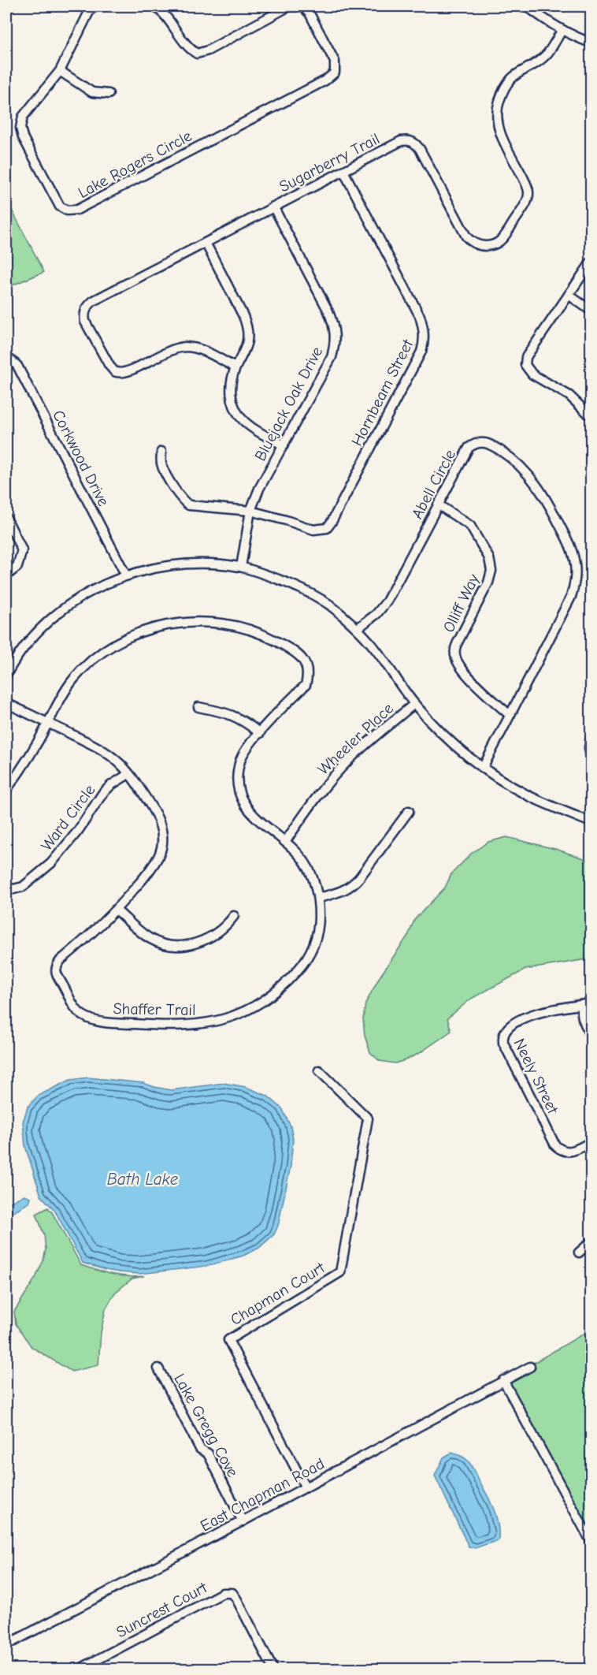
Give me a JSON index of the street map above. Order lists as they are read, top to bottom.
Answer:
{
  "streets": {
    "street": [
      "Sugarberry Trail",
      "Lake Rogers Circle",
      "Hornbeam Street",
      "Bluejack Oak Drive",
      "Corkwood Drive",
      "Abell Circle",
      "Olliff Way",
      "Wheeler Place",
      "Ward Circle",
      "Shaffer Trail",
      "Neely Street",
      "Chapman Court",
      "Lake Gregg Cove",
      "East Chapman Road",
      "Suncrest Court"
    ]
  },
  "crossings": [
    ["Sugarberry Trail", "Hornbeam Street"],
    ["Sugarberry Trail", "Bluejack Oak Drive"],
    ["Hornbeam Street", "Bluejack Oak Drive"],
    ["Abell Circle", "Olliff Way"],
    ["Wheeler Place", "Shaffer Trail"],
    ["Ward Circle", "Shaffer Trail"],
    ["Chapman Court", "East Chapman Road"],
    ["Lake Gregg Cove", "East Chapman Road"]
  ],
  "water": ["Bath Lake"]
}
